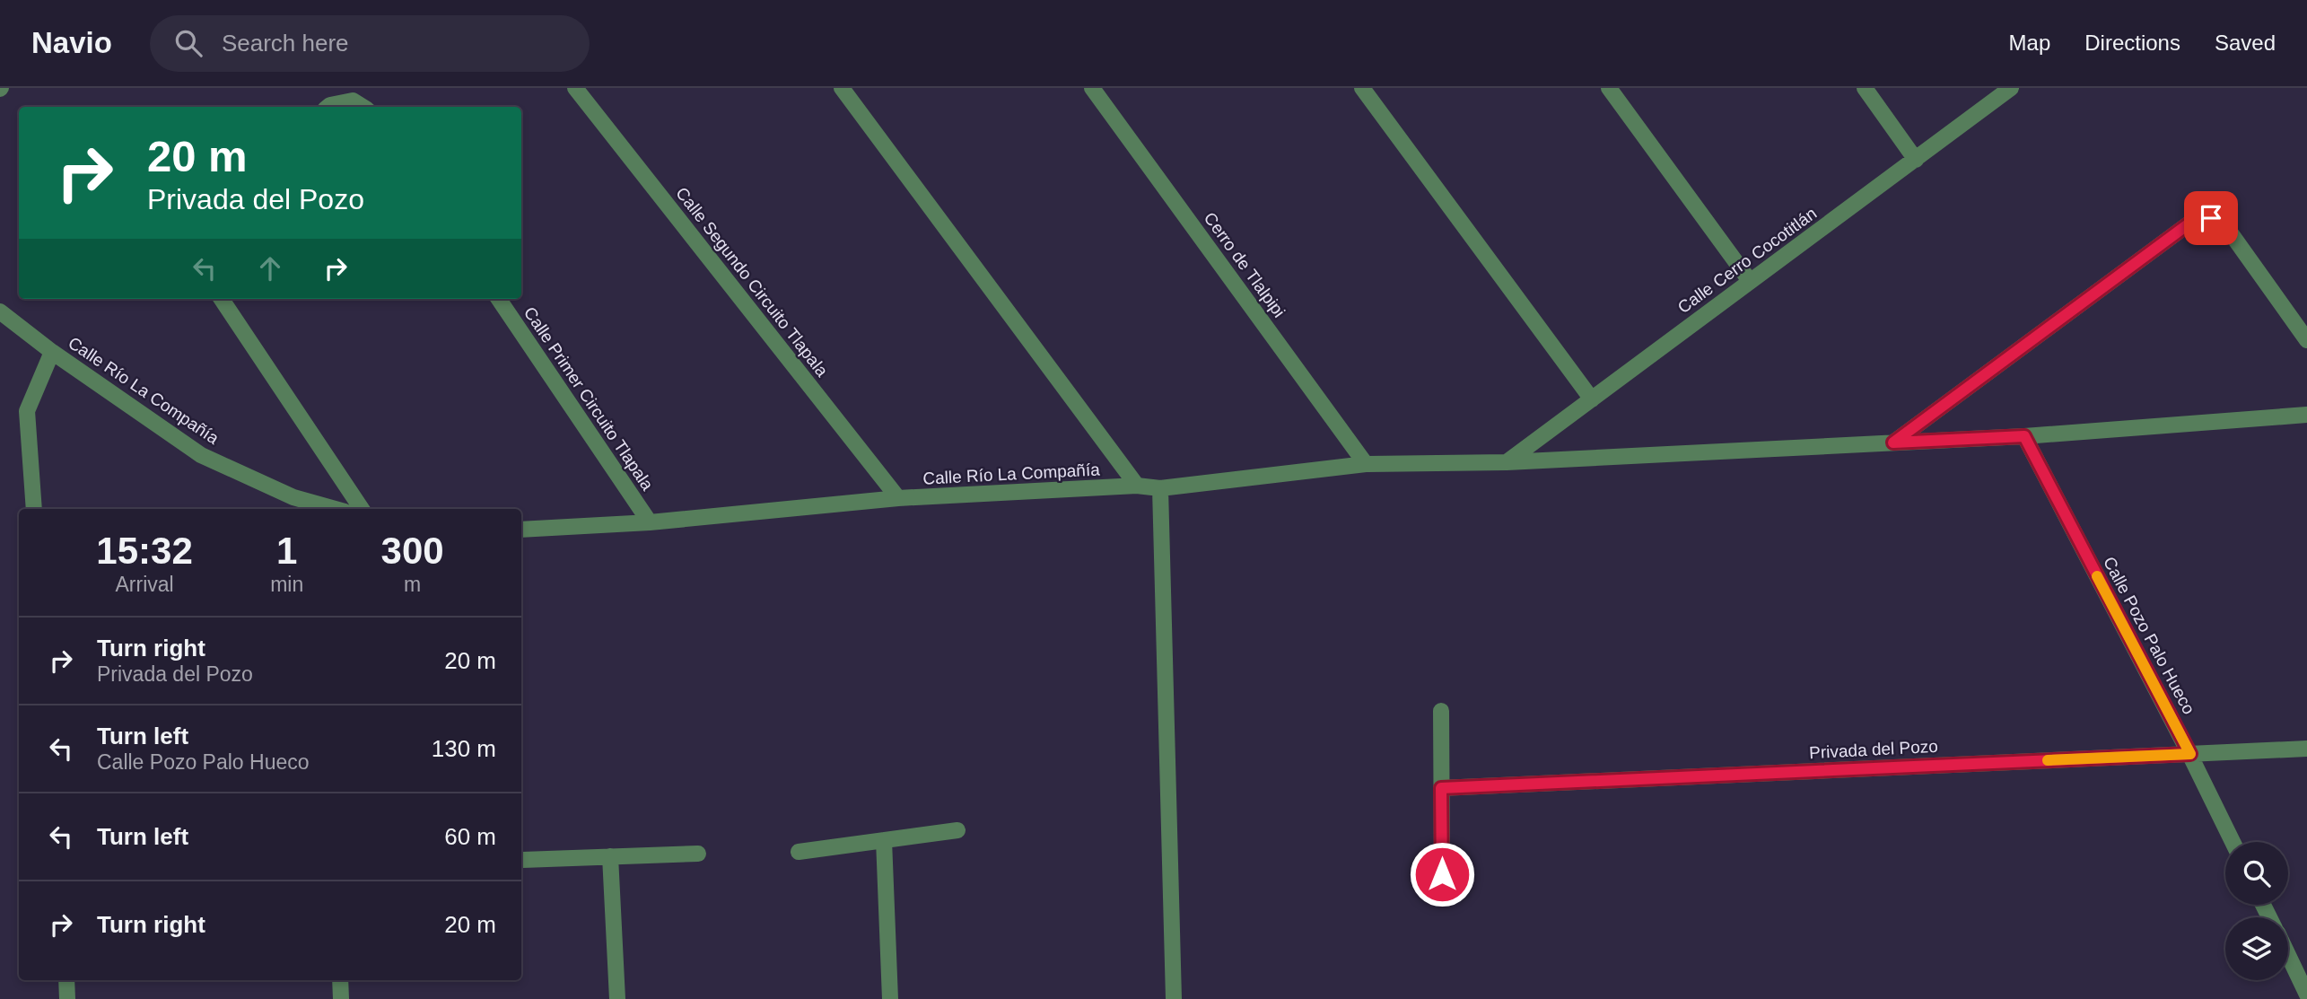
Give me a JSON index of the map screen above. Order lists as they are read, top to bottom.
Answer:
{
  "streets": {
    "street": [
      "Calle Cerro Cocotitlán",
      "Cerro de Tlalpipi",
      "Calle Segundo Circuito Tlapala",
      "Calle Río La Compañía",
      "Calle Primer Circuito Tlapala",
      "Calle Pozo Palo Hueco",
      "Privada del Pozo"
    ]
  },
  "crossings": [
    ["Calle Cerro Cocotitlán", "Calle Río La Compañía"],
    ["Cerro de Tlalpipi", "Calle Río La Compañía"],
    ["Calle Segundo Circuito Tlapala", "Calle Río La Compañía"],
    ["Calle Río La Compañía", "Calle Primer Circuito Tlapala"],
    ["Calle Río La Compañía", "Calle Pozo Palo Hueco"],
    ["Calle Pozo Palo Hueco", "Privada del Pozo"]
  ],
  "page": {
    "header": "Navio",
    "search": "Search here",
    "nav": ["Map", "Directions", "Saved"],
    "turn": ["20 m", "Privada del Pozo"],
    "eta": [
      "15:32",
      "Arrival",
      "1",
      "min",
      "300",
      "m"
    ],
    "list": [
      {
        "name": "Turn right",
        "note": "Privada del Pozo",
        "value": "20 m"
      },
      {
        "name": "Turn left",
        "note": "Calle Pozo Palo Hueco",
        "value": "130 m"
      },
      {
        "name": "Turn left",
        "value": "60 m"
      },
      {
        "name": "Turn right",
        "value": "20 m"
      }
    ]
  }
}
